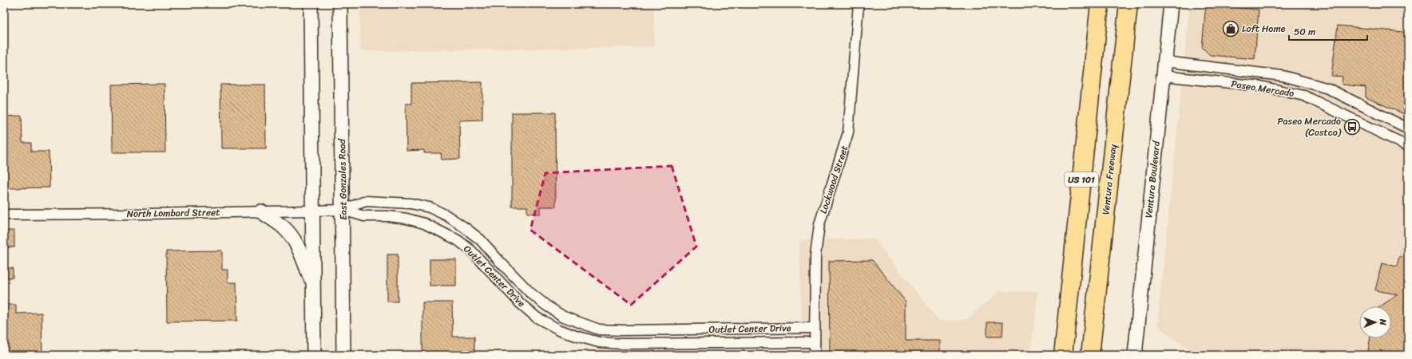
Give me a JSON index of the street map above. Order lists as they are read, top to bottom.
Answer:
{
  "streets": {
    "highway": ["US 101", "Ventura Freeway"],
    "main road": ["East Gonzales Road", "Ventura Boulevard"],
    "street": [
      "Paseo Mercado",
      "Lockwood Street",
      "North Lombard Street",
      "Outlet Center Drive"
    ]
  },
  "crossings": [
    ["Paseo Mercado", "Ventura Boulevard"],
    ["East Gonzales Road", "North Lombard Street"],
    ["East Gonzales Road", "Outlet Center Drive"],
    ["Lockwood Street", "Outlet Center Drive"],
    ["North Lombard Street", "Outlet Center Drive"]
  ],
  "places": {
    "shop": ["Loft Home"],
    "bus stop": ["Paseo Mercado (Costco)"]
  },
  "scale_bar": "50 m",
  "north": "right"
}
